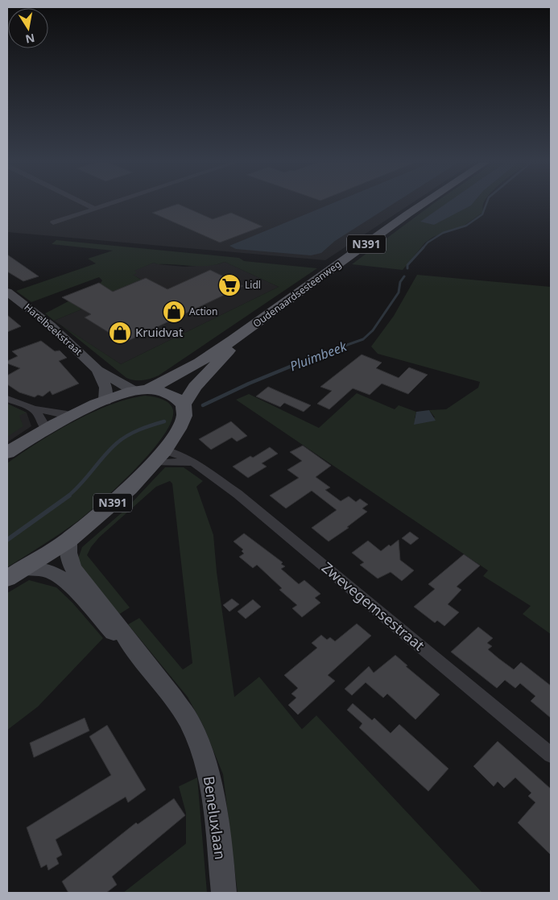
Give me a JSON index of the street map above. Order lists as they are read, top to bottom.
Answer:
{
  "streets": {
    "main road": ["N391", "Oudenaardsesteenweg"],
    "street": ["Harelbeekstraat", "Zwevegemsestraat", "Beneluxlaan"]
  },
  "crossings": [
    ["N391", "Oudenaardsesteenweg"],
    ["N391", "Harelbeekstraat"],
    ["N391", "Zwevegemsestraat"],
    ["N391", "Beneluxlaan"],
    ["Oudenaardsesteenweg", "Harelbeekstraat"]
  ],
  "water": ["Pluimbeek"],
  "places": {
    "supermarket": ["Lidl"],
    "shop": ["Action", "Kruidvat"]
  },
  "north": "bottom"
}
